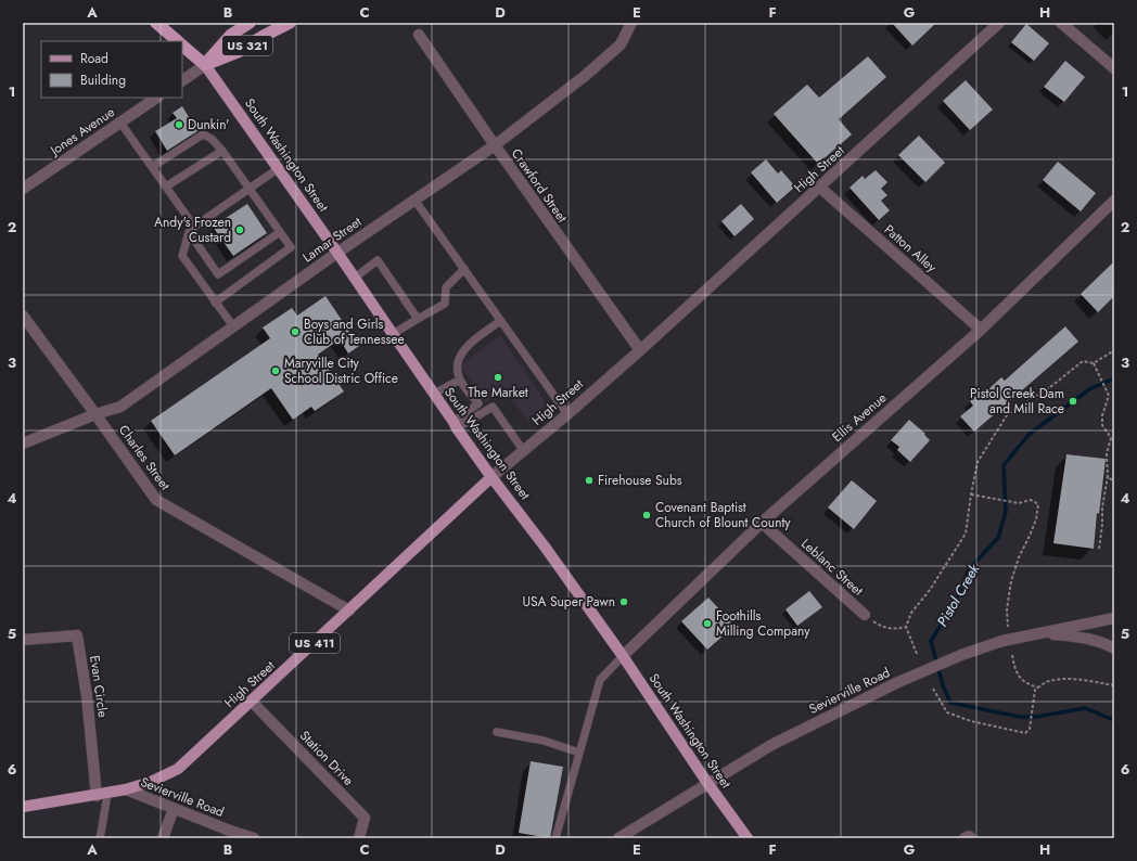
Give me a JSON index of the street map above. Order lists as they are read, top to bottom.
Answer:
{
  "streets": {
    "highway": ["US 321"],
    "main road": [
      "South Washington Street",
      "High Street",
      "US 411",
      "Sevierville Road"
    ],
    "street": [
      "Jones Avenue",
      "Crawford Street",
      "Lamar Street",
      "Patton Alley",
      "Ellis Avenue",
      "Charles Street",
      "Leblanc Street",
      "Evan Circle",
      "Station Drive"
    ]
  },
  "crossings": [
    ["US 321", "South Washington Street"],
    ["South Washington Street", "High Street"],
    ["South Washington Street", "Lamar Street"],
    ["South Washington Street", "Ellis Avenue"],
    ["South Washington Street", "Sevierville Road"],
    ["High Street", "Crawford Street"],
    ["High Street", "Patton Alley"],
    ["High Street", "Charles Street"],
    ["High Street", "Sevierville Road"],
    ["High Street", "Station Drive"],
    ["Crawford Street", "Lamar Street"],
    ["Lamar Street", "Charles Street"],
    ["Patton Alley", "Ellis Avenue"],
    ["Ellis Avenue", "Leblanc Street"],
    ["Evan Circle", "Sevierville Road"]
  ],
  "water": ["Pistol Creek"],
  "places": [
    "Dunkin'",
    "Andy's Frozen Custard",
    "Boys and Girls Club of Tennessee",
    "Maryville City School Distric Office",
    "The Market",
    "Pistol Creek Dam and Mill Race",
    "Firehouse Subs",
    "Covenant Baptist Church of Blount County",
    "USA Super Pawn",
    "Foothills Milling Company"
  ],
  "legend": ["Road", "Building"],
  "grid": {
    "columns": [
      "A",
      "B",
      "C",
      "D",
      "E",
      "F",
      "G",
      "H"
    ],
    "rows": [
      "1",
      "2",
      "3",
      "4",
      "5",
      "6"
    ]
  }
}
